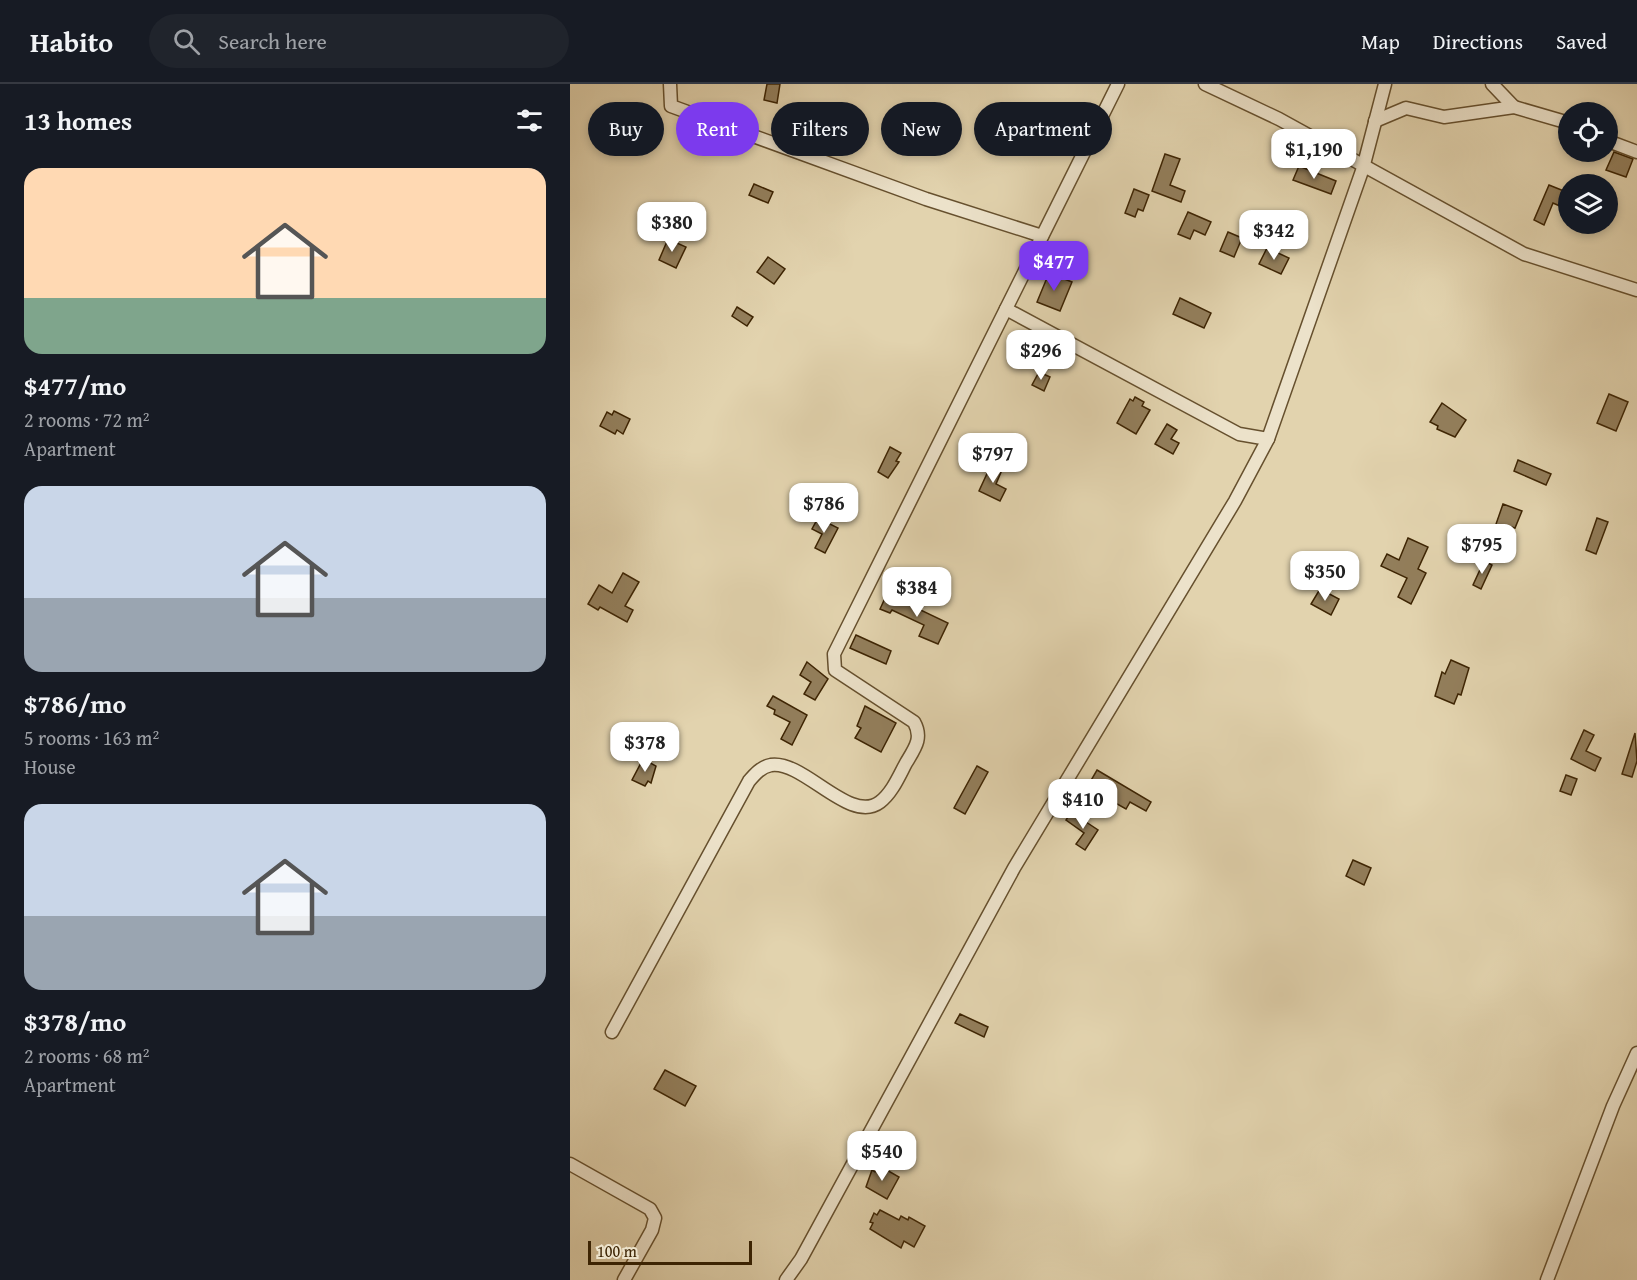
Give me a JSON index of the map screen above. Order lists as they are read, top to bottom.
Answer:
{
  "scale_bar": "100 m",
  "page": {
    "header": "Habito",
    "search": "Search here",
    "nav": ["Map", "Directions", "Saved"],
    "heading": "13 homes",
    "chip": [
      "Buy",
      "Rent",
      "Filters",
      "New",
      "Apartment"
    ],
    "price": [
      "$1,190",
      "$380",
      "$342",
      "$477",
      "$296",
      "$797",
      "$786",
      "$795",
      "$350",
      "$384",
      "$378",
      "$410",
      "$540"
    ],
    "list": [
      {
        "name": "$477/mo",
        "note": "2 rooms · 72 m² · Apartment"
      },
      {
        "name": "$786/mo",
        "note": "5 rooms · 163 m² · House"
      },
      {
        "name": "$378/mo",
        "note": "2 rooms · 68 m² · Apartment"
      }
    ],
    "scale": "100 m"
  }
}
